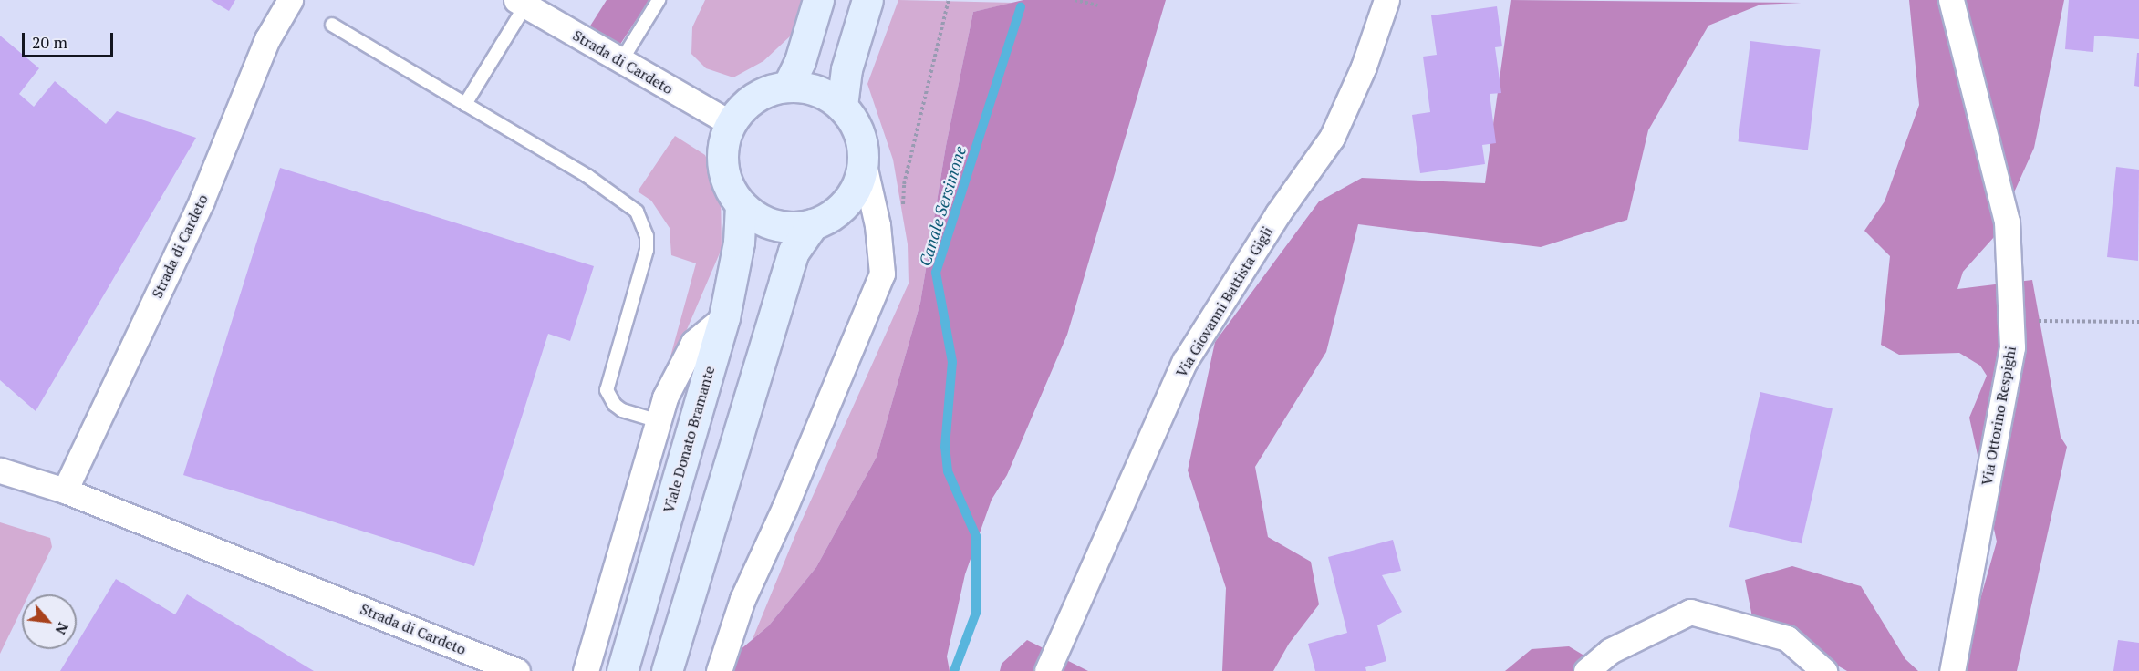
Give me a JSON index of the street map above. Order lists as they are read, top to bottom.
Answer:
{
  "streets": {
    "main road": ["Viale Donato Bramante"],
    "street": ["Strada di Cardeto", "Via Giovanni Battista Gigli", "Via Ottorino Respighi"]
  },
  "crossings": [
    ["Strada di Cardeto", "Viale Donato Bramante"]
  ],
  "water": ["Canale Sersimone"],
  "scale_bar": "20 m",
  "north": "bottom right"
}
